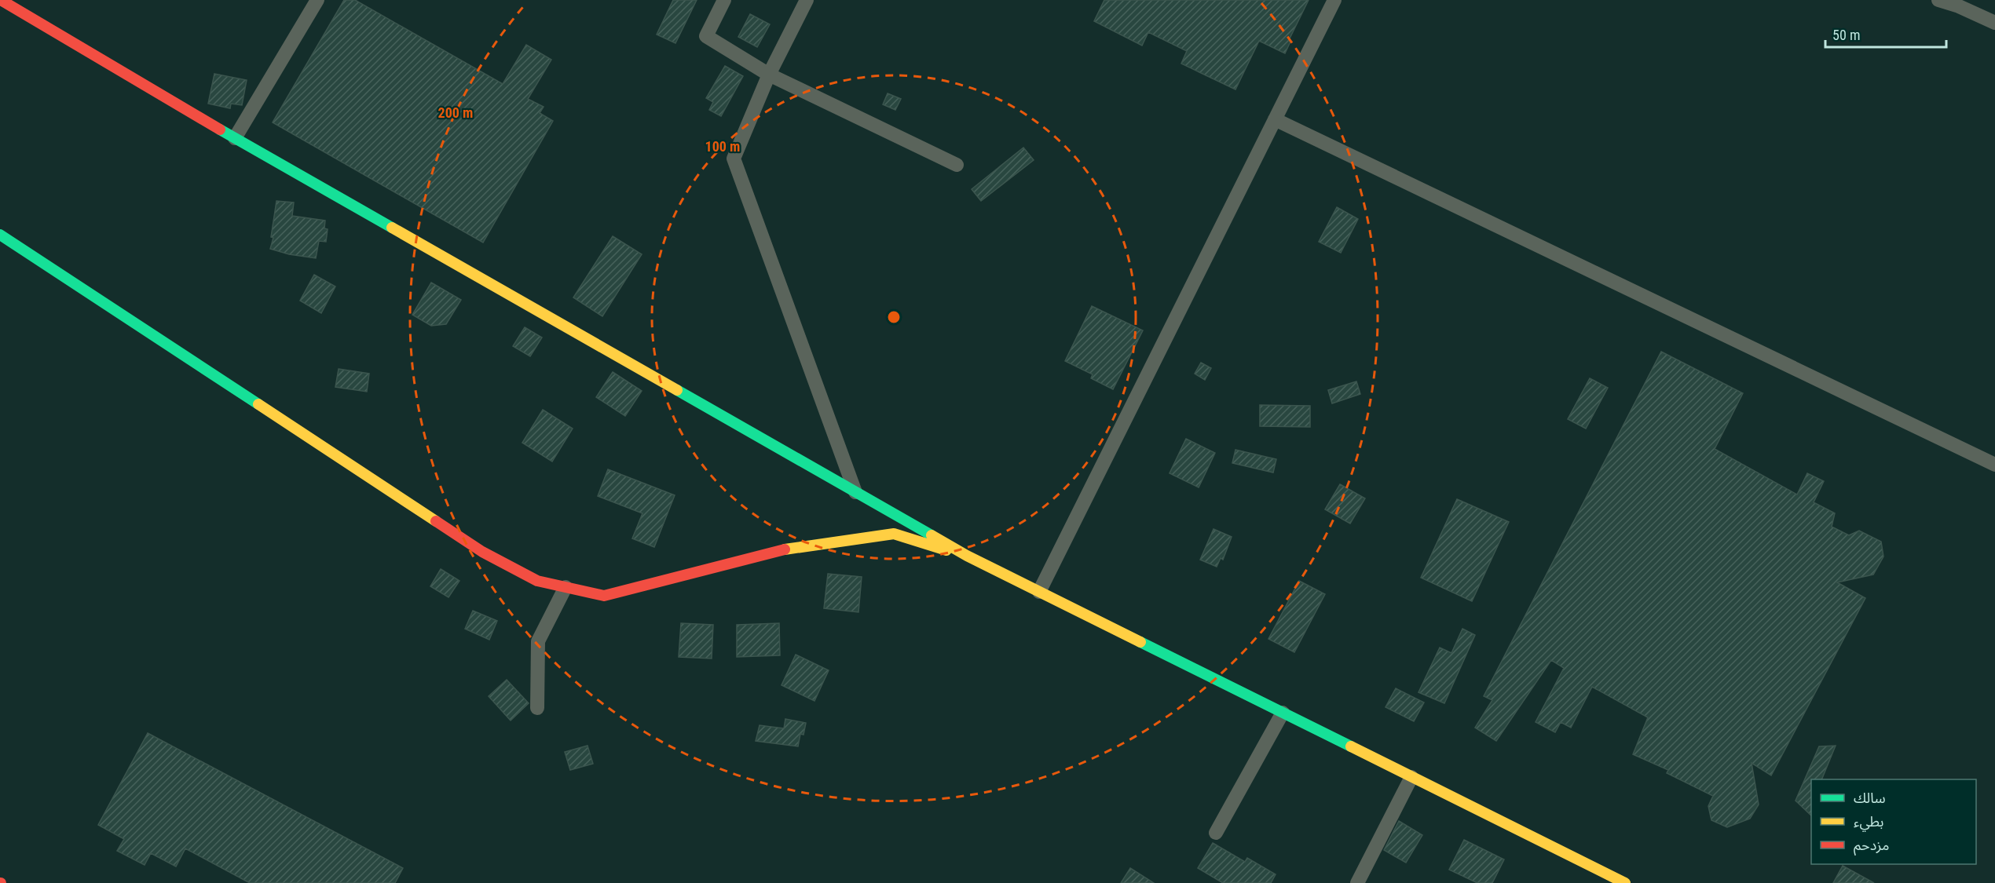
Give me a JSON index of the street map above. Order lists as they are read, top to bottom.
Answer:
{
  "legend": ["سالك", "بطيء", "مزدحم"],
  "scale_bar": "50 m",
  "rings": ["200 m", "100 m"]
}
